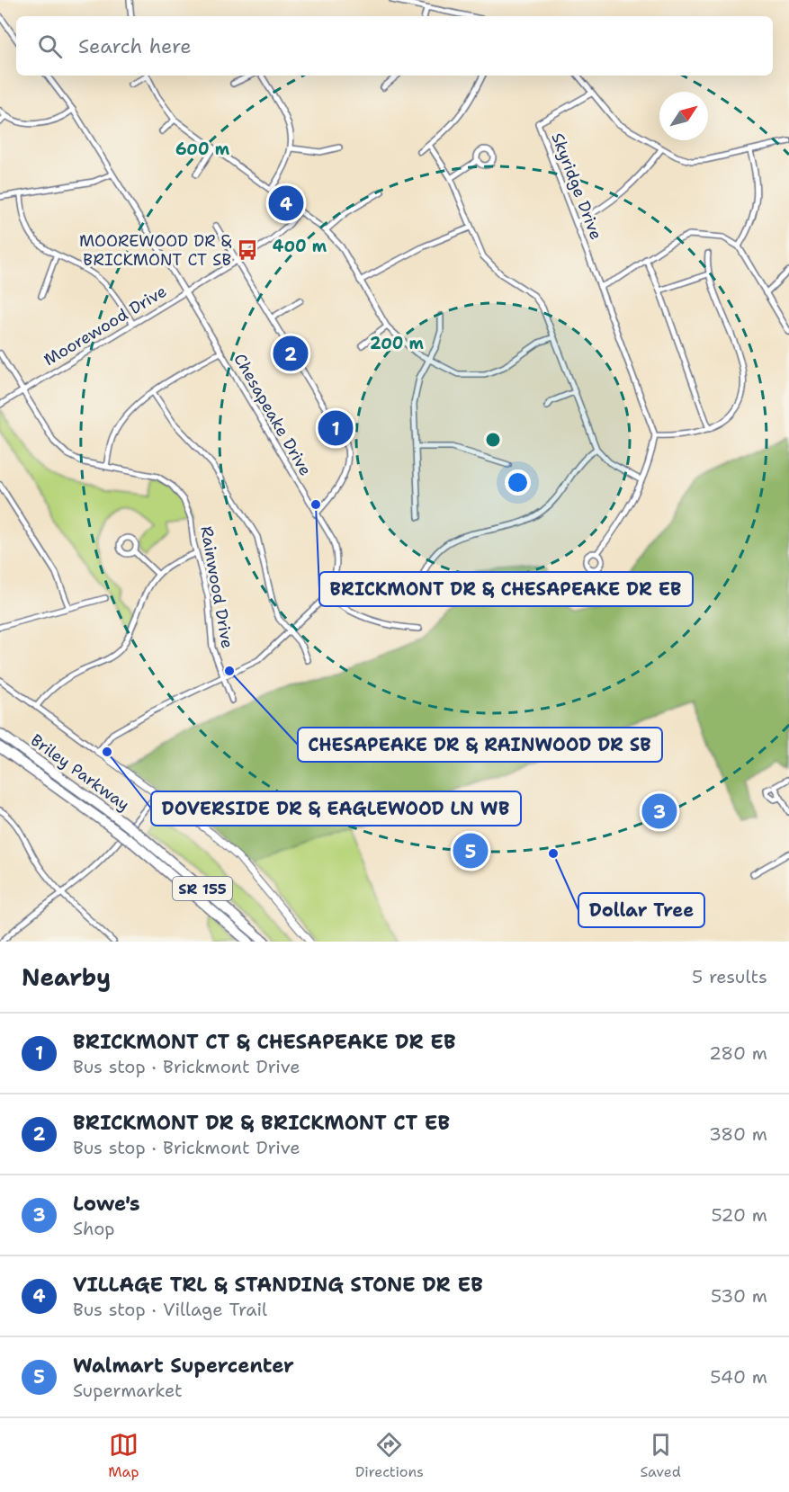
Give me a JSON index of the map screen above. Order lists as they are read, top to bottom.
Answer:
{
  "streets": {
    "highway": ["Briley Parkway", "SR 155"],
    "street": [
      "Skyridge Drive",
      "Moorewood Drive",
      "Chesapeake Drive",
      "Rainwood Drive"
    ]
  },
  "crossings": [
    ["Moorewood Drive", "Chesapeake Drive"],
    ["Moorewood Drive", "Rainwood Drive"],
    ["Chesapeake Drive", "Rainwood Drive"]
  ],
  "places": {
    "bus stop": ["MOOREWOOD DR & BRICKMONT CT SB"],
    "other": [
      "BRICKMONT DR & CHESAPEAKE DR EB",
      "CHESAPEAKE DR & RAINWOOD DR SB",
      "DOVERSIDE DR & EAGLEWOOD LN WB",
      "Dollar Tree"
    ]
  },
  "north": "top right",
  "page": {
    "search": "Search here",
    "pins": [
      "4",
      "2",
      "1",
      "3",
      "5"
    ],
    "heading": ["Nearby", "5 results"],
    "list": [
      {
        "mark": "1",
        "name": "BRICKMONT CT & CHESAPEAKE DR EB",
        "note": "Bus stop · Brickmont Drive",
        "value": "280 m"
      },
      {
        "mark": "2",
        "name": "BRICKMONT DR & BRICKMONT CT EB",
        "note": "Bus stop · Brickmont Drive",
        "value": "380 m"
      },
      {
        "mark": "3",
        "name": "Lowe's",
        "note": "Shop",
        "value": "520 m"
      },
      {
        "mark": "4",
        "name": "VILLAGE TRL & STANDING STONE DR EB",
        "note": "Bus stop · Village Trail",
        "value": "530 m"
      },
      {
        "mark": "5",
        "name": "Walmart Supercenter",
        "note": "Supermarket",
        "value": "540 m"
      }
    ],
    "nav": ["Map", "Directions", "Saved"]
  },
  "rings": ["600 m", "400 m", "200 m"]
}
